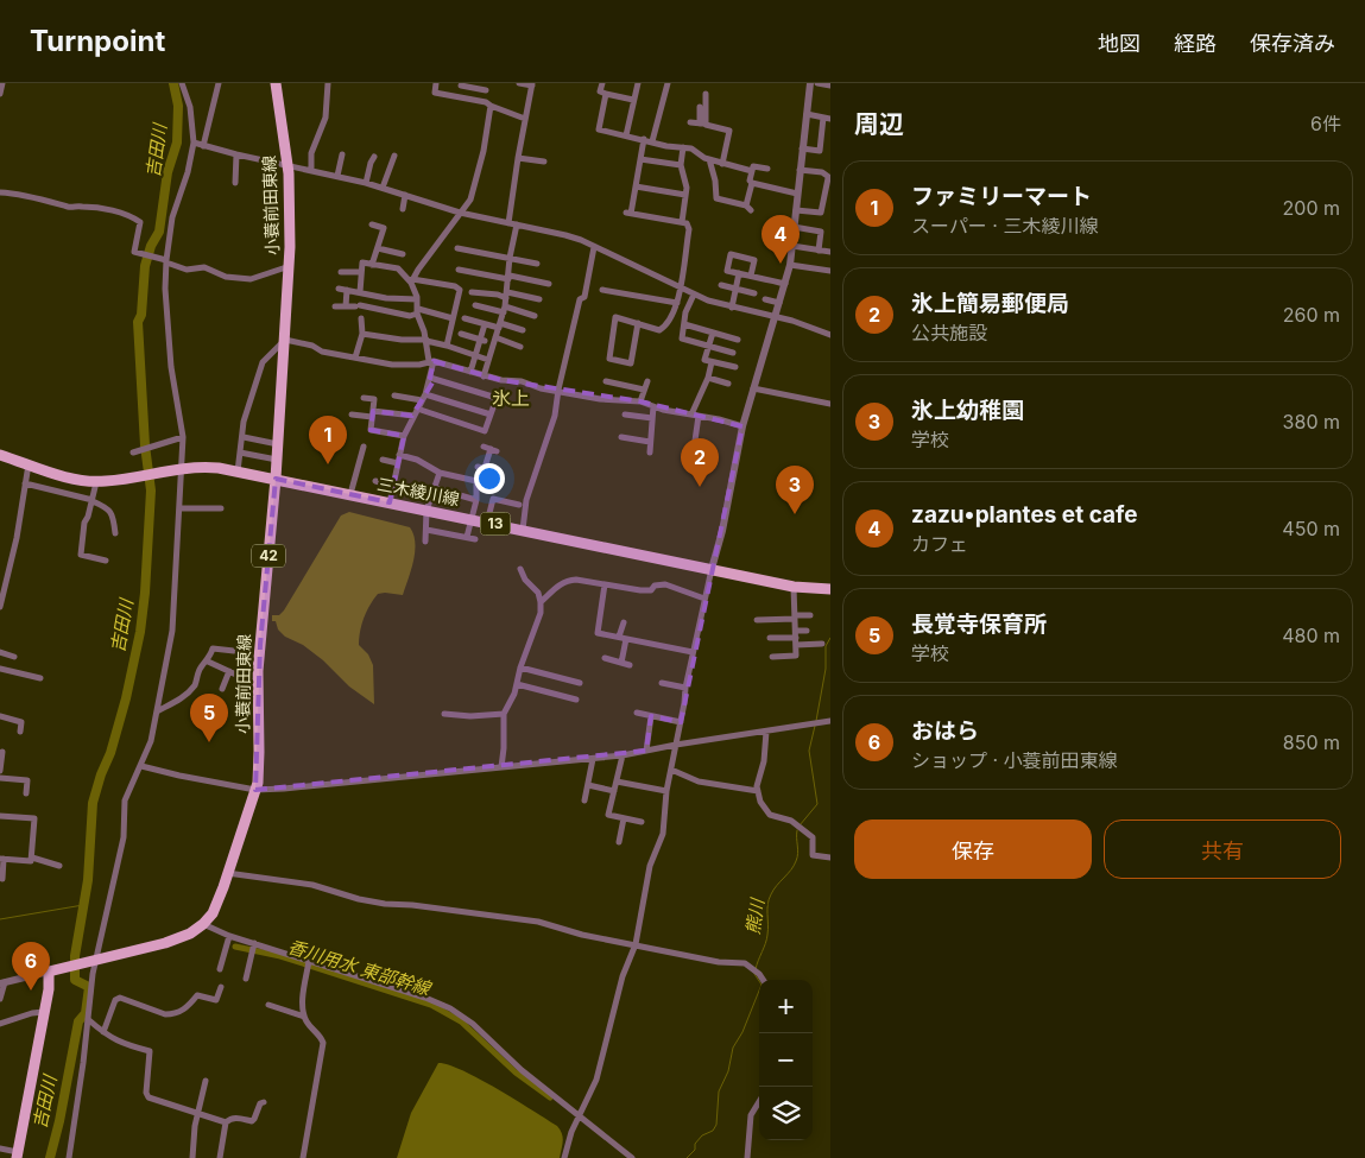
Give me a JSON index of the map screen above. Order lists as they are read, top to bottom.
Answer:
{
  "streets": {
    "main road": [
      "小蓑前田東線",
      "三木綾川線",
      "13",
      "42"
    ]
  },
  "crossings": [
    ["小蓑前田東線", "三木綾川線"]
  ],
  "districts": ["氷上"],
  "water": ["吉田川", "熊川", "香川用水 東部幹線"],
  "page": {
    "header": "Turnpoint",
    "nav": ["地図", "経路", "保存済み"],
    "heading": ["周辺", "6件"],
    "list": [
      {
        "mark": "1",
        "name": "ファミリーマート",
        "note": "スーパー · 三木綾川線",
        "value": "200 m"
      },
      {
        "mark": "2",
        "name": "氷上簡易郵便局",
        "note": "公共施設",
        "value": "260 m"
      },
      {
        "mark": "3",
        "name": "氷上幼稚園",
        "note": "学校",
        "value": "380 m"
      },
      {
        "mark": "4",
        "name": "zazu•plantes et cafe",
        "note": "カフェ",
        "value": "450 m"
      },
      {
        "mark": "5",
        "name": "長覚寺保育所",
        "note": "学校",
        "value": "480 m"
      },
      {
        "mark": "6",
        "name": "おはら",
        "note": "ショップ · 小蓑前田東線",
        "value": "850 m"
      }
    ],
    "pins": [
      "4",
      "1",
      "2",
      "3",
      "5",
      "6"
    ],
    "buttons": ["保存", "共有"],
    "map_buttons": ["+", "−"]
  }
}
